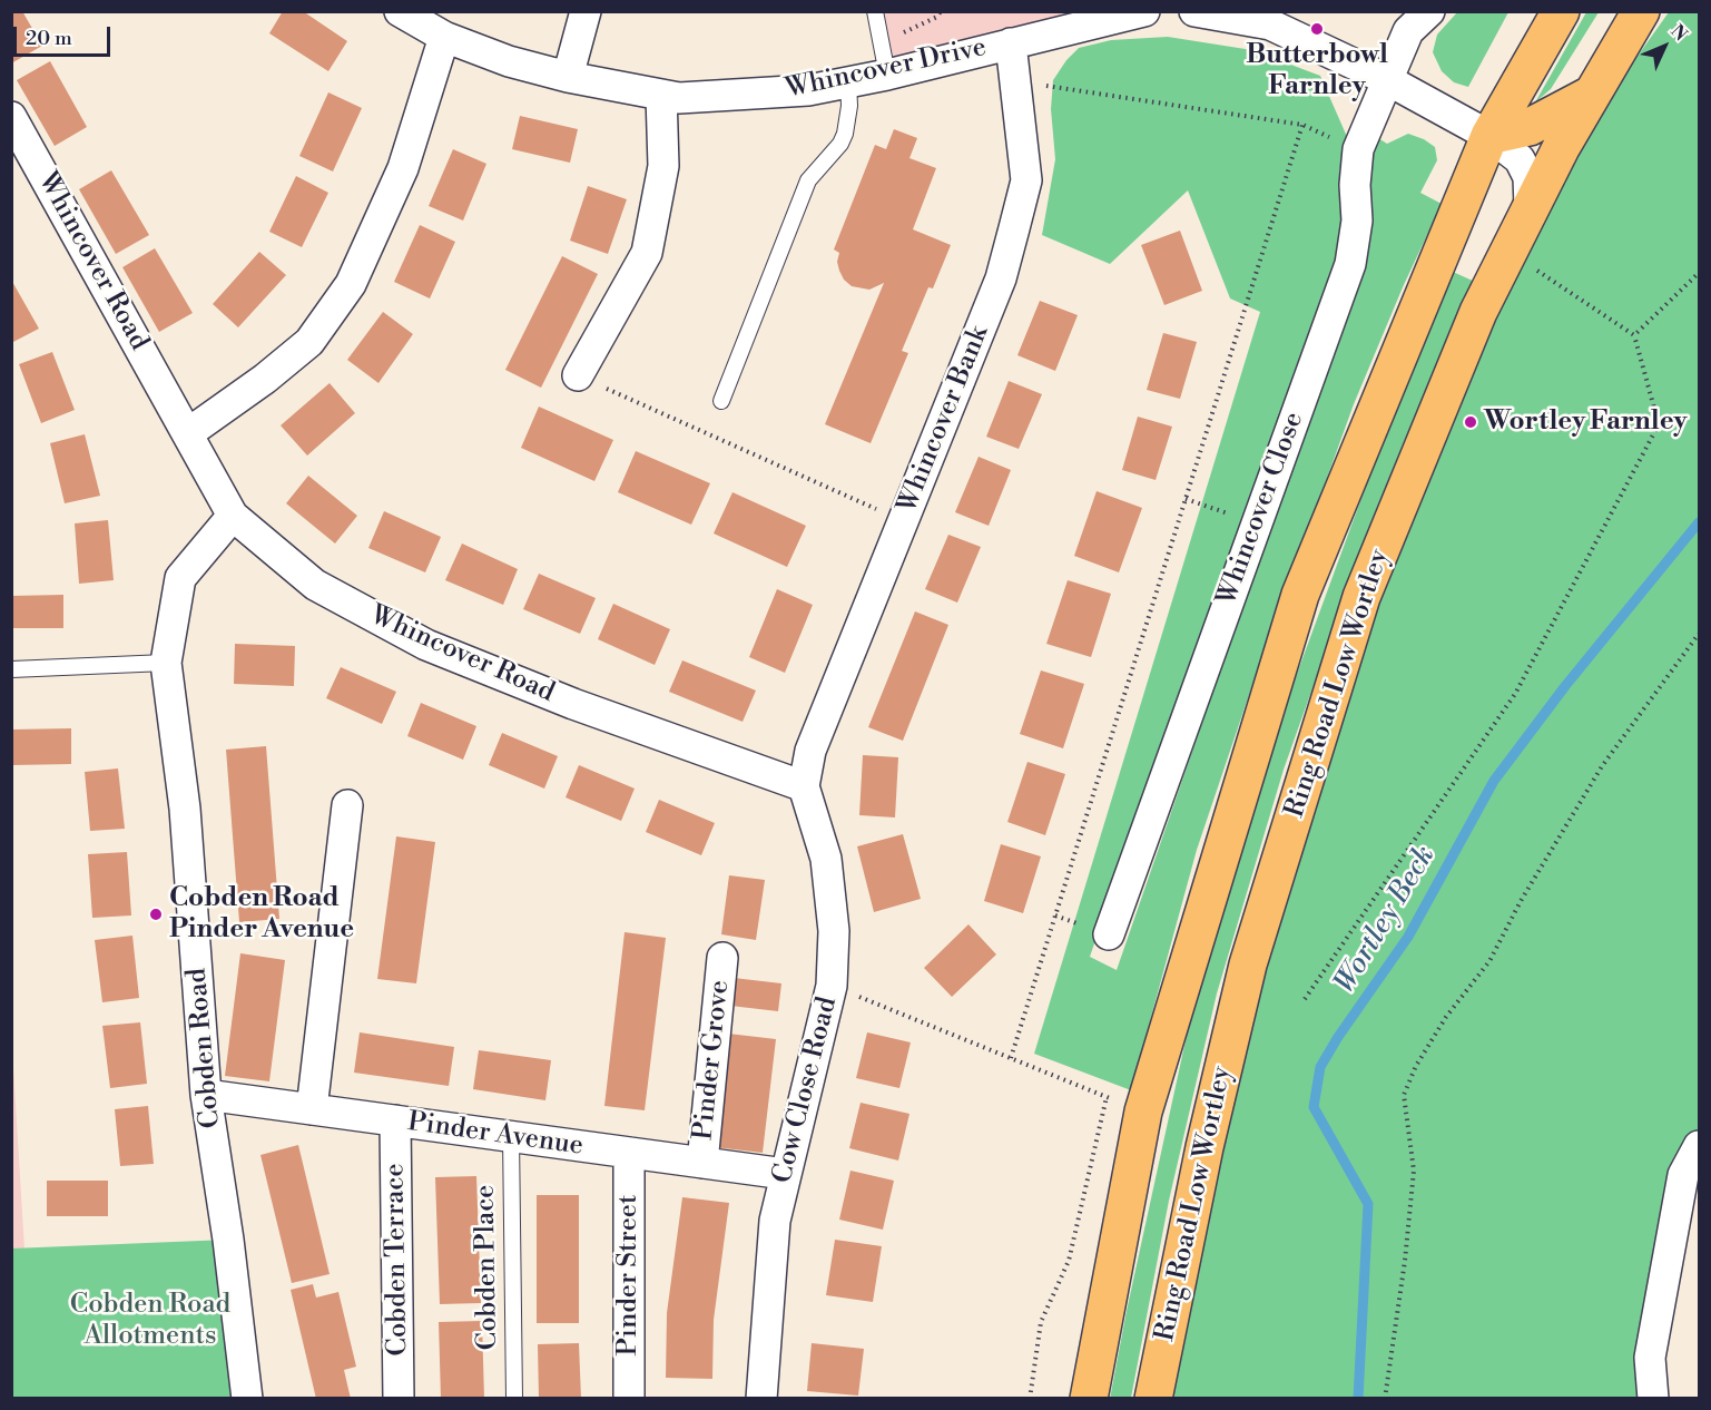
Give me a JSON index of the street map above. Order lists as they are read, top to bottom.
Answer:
{
  "streets": {
    "highway": ["Ring Road Low Wortley"],
    "street": [
      "Whincover Drive",
      "Whincover Road",
      "Whincover Bank",
      "Whincover Close",
      "Cobden Road",
      "Pinder Grove",
      "Cow Close Road",
      "Pinder Avenue",
      "Cobden Terrace",
      "Pinder Street"
    ],
    "lane": ["Cobden Place"]
  },
  "crossings": [
    ["Whincover Drive", "Whincover Bank"],
    ["Whincover Road", "Whincover Bank"],
    ["Whincover Road", "Cobden Road"],
    ["Whincover Road", "Cow Close Road"],
    ["Whincover Bank", "Cow Close Road"],
    ["Cobden Road", "Pinder Avenue"],
    ["Pinder Grove", "Pinder Avenue"],
    ["Cow Close Road", "Pinder Avenue"],
    ["Pinder Avenue", "Cobden Terrace"],
    ["Pinder Avenue", "Cobden Place"],
    ["Pinder Avenue", "Pinder Street"]
  ],
  "water": ["Wortley Beck"],
  "parks": ["Cobden Road Allotments"],
  "places": ["Butterbowl Farnley", "Wortley Farnley", "Cobden Road Pinder Avenue"],
  "scale_bar": "20 m",
  "north": "top right"
}
